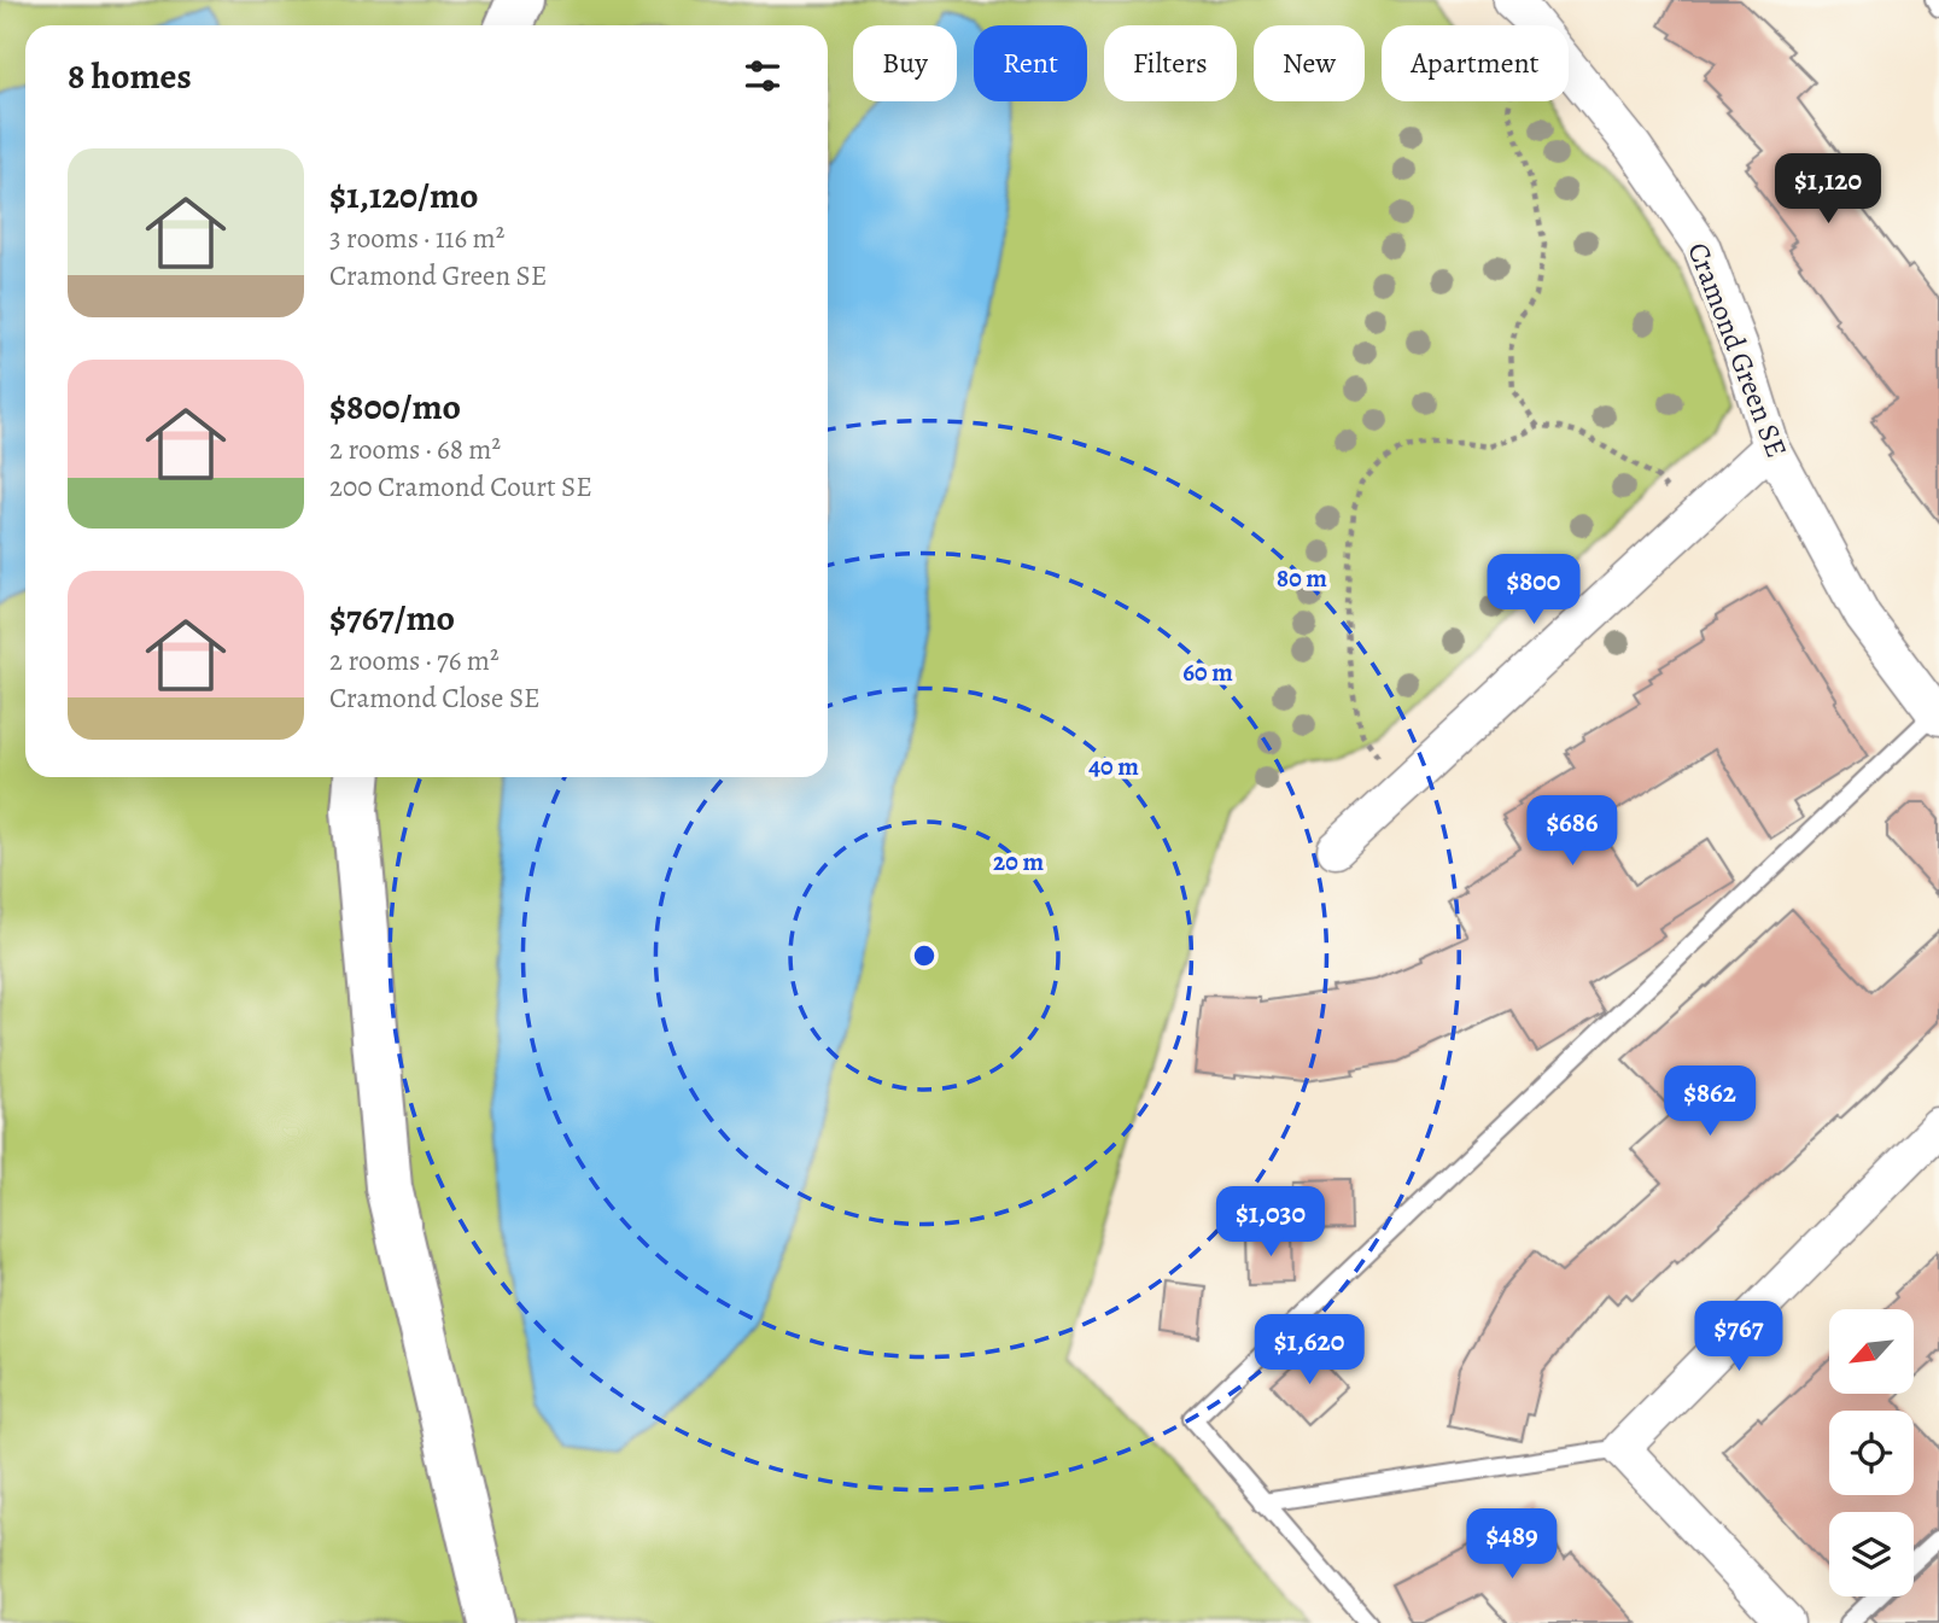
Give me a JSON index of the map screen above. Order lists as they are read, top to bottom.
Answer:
{
  "streets": {
    "street": ["Cramond Green SE"]
  },
  "north": "bottom left",
  "page": {
    "chip": [
      "Buy",
      "Rent",
      "Filters",
      "New",
      "Apartment"
    ],
    "heading": "8 homes",
    "list": [
      {
        "name": "$1,120/mo",
        "note": "3 rooms · 116 m² · Cramond Green SE"
      },
      {
        "name": "$800/mo",
        "note": "2 rooms · 68 m² · 200 Cramond Court SE"
      },
      {
        "name": "$767/mo",
        "note": "2 rooms · 76 m² · Cramond Close SE"
      }
    ],
    "price": [
      "$1,120",
      "$800",
      "$686",
      "$862",
      "$1,030",
      "$767",
      "$1,620",
      "$489"
    ]
  },
  "rings": [
    "80 m",
    "60 m",
    "40 m",
    "20 m"
  ]
}
